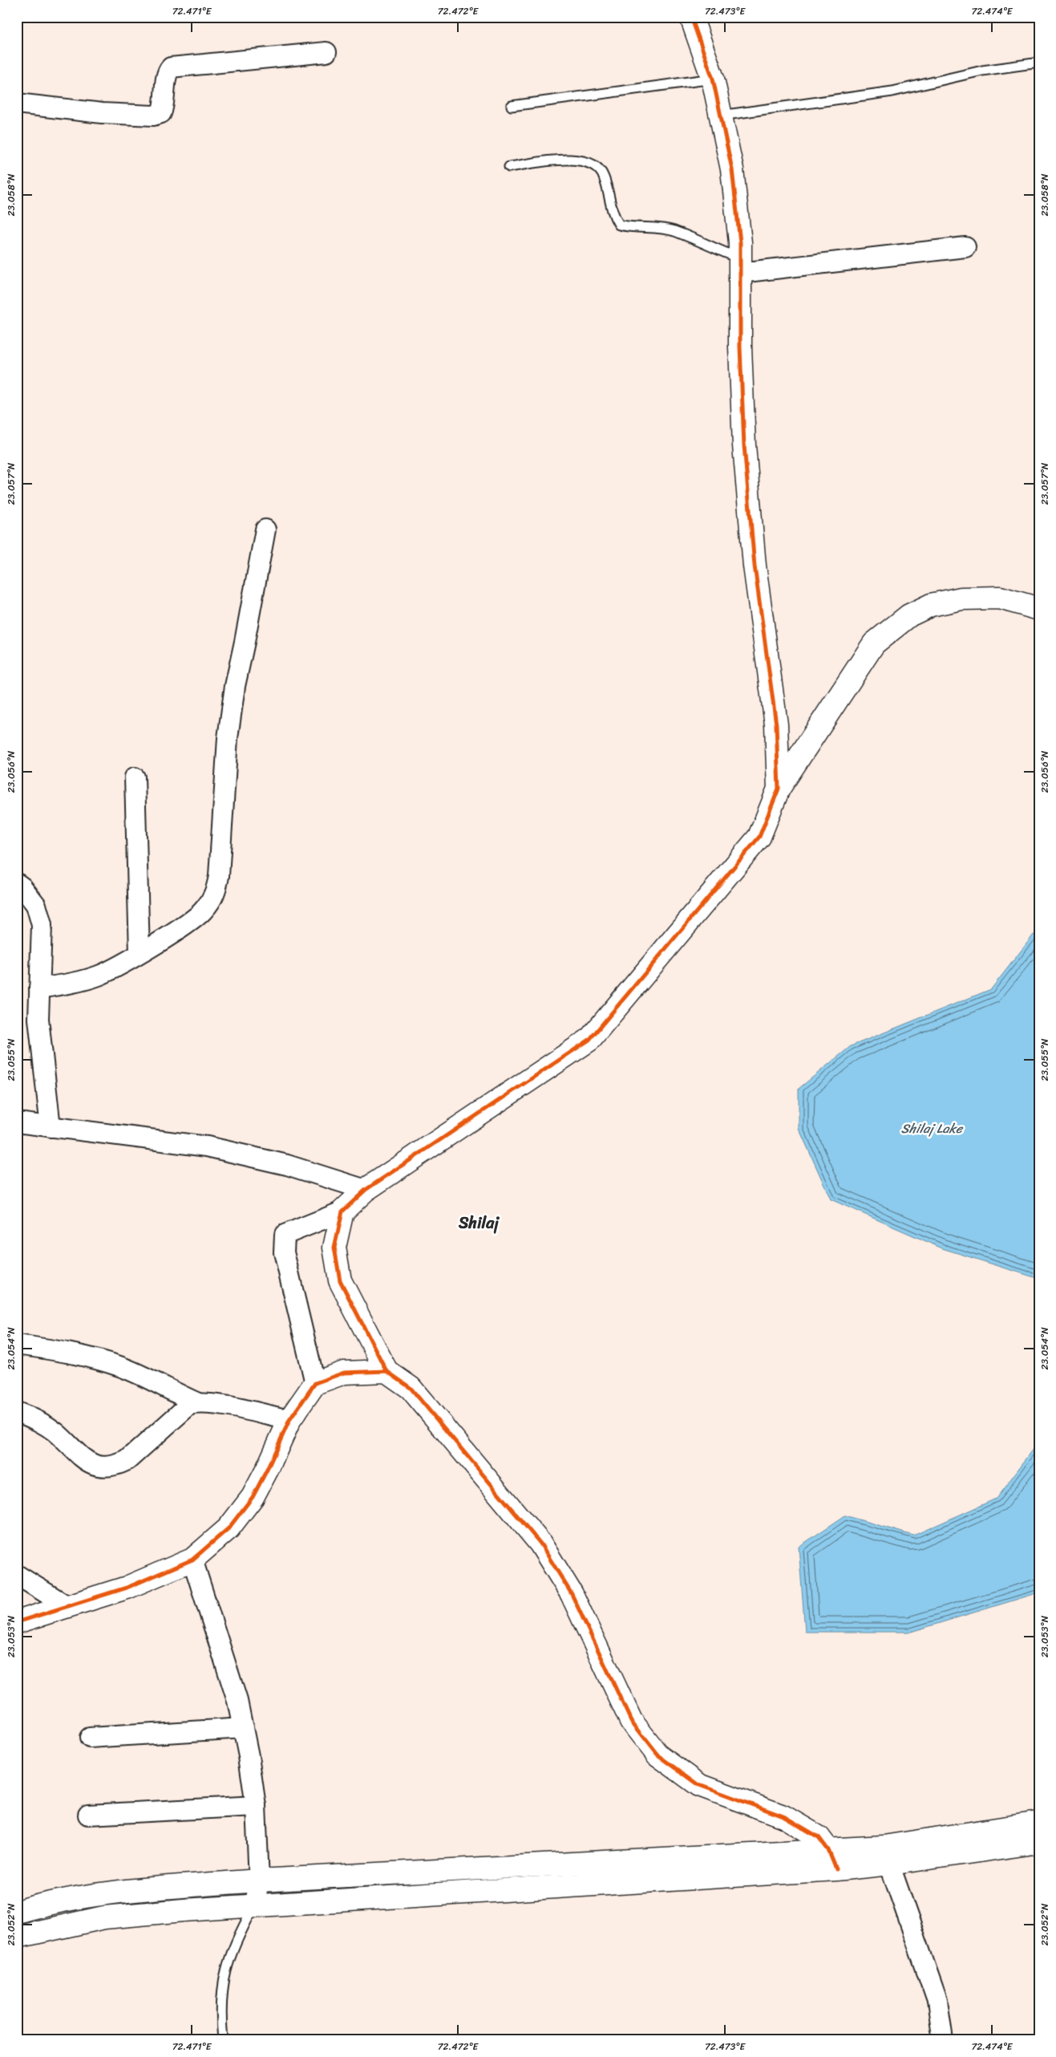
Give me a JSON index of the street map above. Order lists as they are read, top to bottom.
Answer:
{
  "districts": ["Shilaj"],
  "water": ["Shilaj Lake"],
  "coordinates": [
    "72.471°E",
    "72.472°E",
    "72.473°E",
    "72.474°E",
    "23.058°N",
    "23.057°N",
    "23.056°N",
    "23.055°N",
    "23.054°N",
    "23.053°N",
    "23.052°N"
  ]
}
